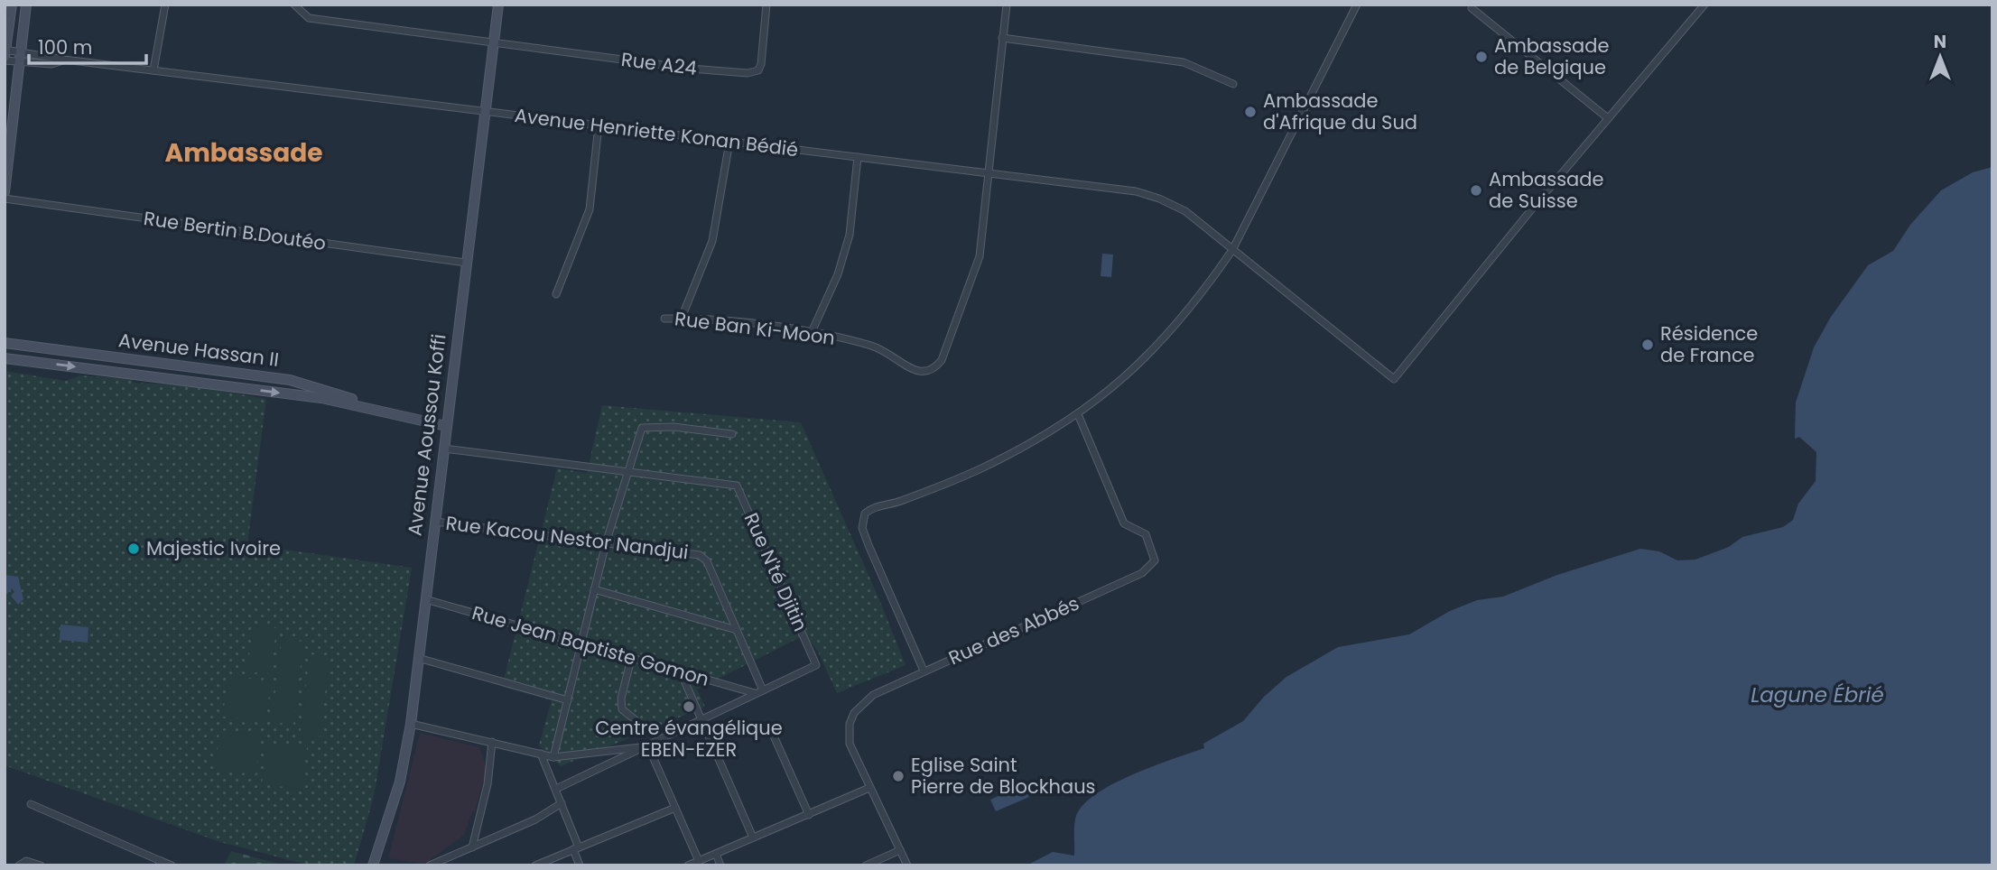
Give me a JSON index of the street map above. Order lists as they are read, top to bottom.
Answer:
{
  "streets": {
    "street": [
      "Rue A24",
      "Avenue Henriette Konan Bédié",
      "Rue Bertin B.Doutéo",
      "Rue Ban Ki-Moon",
      "Avenue Hassan II",
      "Avenue Aoussou Koffi",
      "Rue Kacou Nestor Nandjui",
      "Rue N'té Djitin",
      "Rue des Abbés",
      "Rue Jean Baptiste Gomon"
    ]
  },
  "crossings": [
    ["Rue A24", "Avenue Aoussou Koffi"],
    ["Avenue Henriette Konan Bédié", "Rue Ban Ki-Moon"],
    ["Avenue Henriette Konan Bédié", "Avenue Aoussou Koffi"],
    ["Rue Bertin B.Doutéo", "Avenue Aoussou Koffi"],
    ["Avenue Hassan II", "Avenue Aoussou Koffi"],
    ["Avenue Aoussou Koffi", "Rue Kacou Nestor Nandjui"],
    ["Avenue Aoussou Koffi", "Rue N'té Djitin"],
    ["Avenue Aoussou Koffi", "Rue Jean Baptiste Gomon"],
    ["Rue Kacou Nestor Nandjui", "Rue N'té Djitin"],
    ["Rue Kacou Nestor Nandjui", "Rue Jean Baptiste Gomon"],
    ["Rue N'té Djitin", "Rue Jean Baptiste Gomon"]
  ],
  "districts": ["Ambassade"],
  "water": ["Lagune Ébrié"],
  "places": [
    "Ambassade de Belgique",
    "Ambassade d'Afrique du Sud",
    "Ambassade de Suisse",
    "Résidence de France",
    "Majestic Ivoire",
    "Centre évangélique EBEN-EZER",
    "Eglise Saint Pierre de Blockhaus"
  ],
  "scale_bar": "100 m",
  "north": "top"
}
